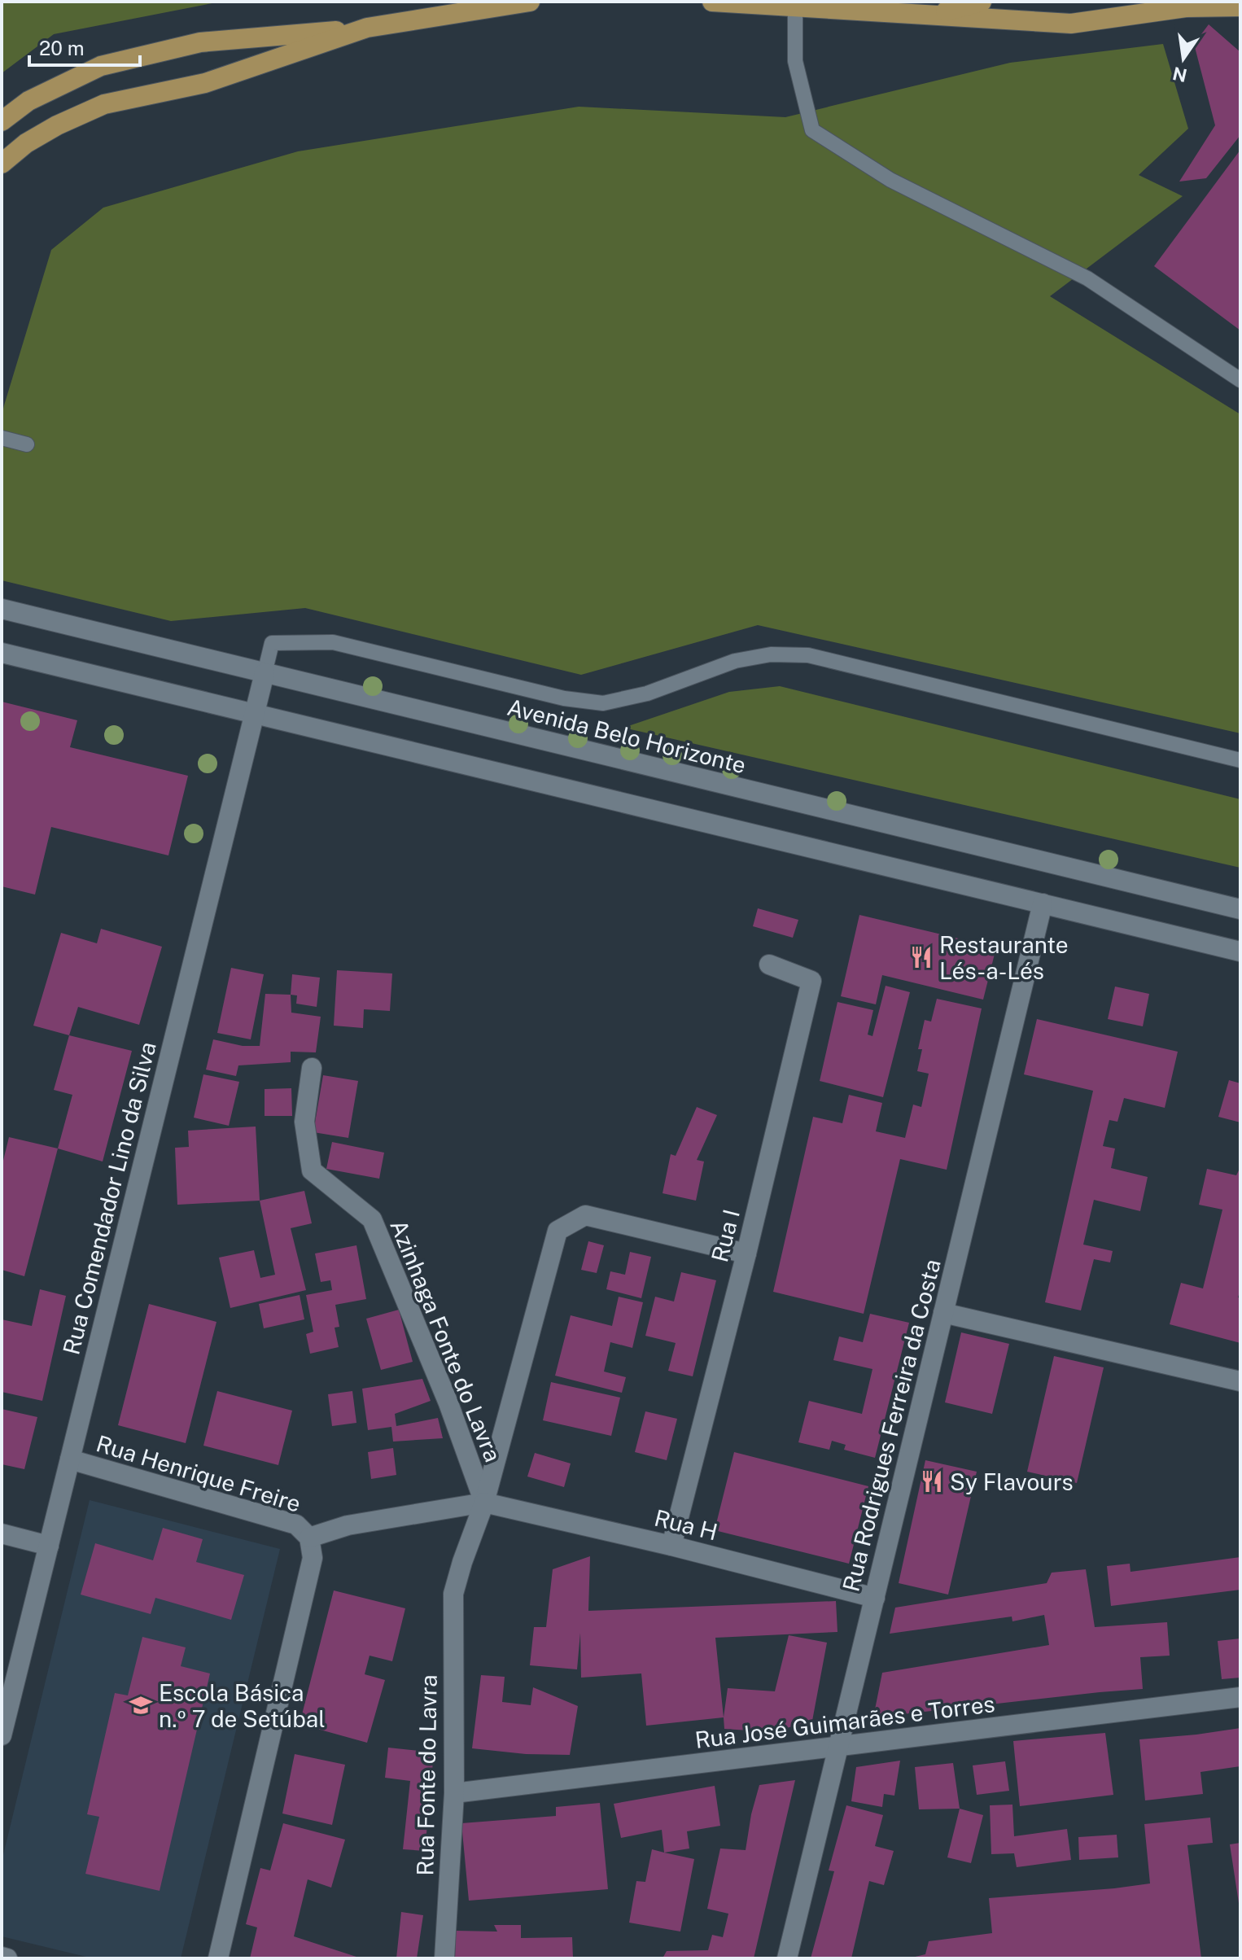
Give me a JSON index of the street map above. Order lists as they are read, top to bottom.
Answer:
{
  "streets": {
    "street": [
      "Avenida Belo Horizonte",
      "Rua Comendador Lino da Silva",
      "Rua I",
      "Azinhaga Fonte do Lavra",
      "Rua Rodrigues Ferreira da Costa",
      "Rua Henrique Freire",
      "Rua H",
      "Rua José Guimarães e Torres",
      "Rua Fonte do Lavra"
    ]
  },
  "crossings": [
    ["Avenida Belo Horizonte", "Rua Comendador Lino da Silva"],
    ["Rua Comendador Lino da Silva", "Rua Henrique Freire"],
    ["Rua I", "Rua H"],
    ["Azinhaga Fonte do Lavra", "Rua H"],
    ["Azinhaga Fonte do Lavra", "Rua Fonte do Lavra"],
    ["Rua Rodrigues Ferreira da Costa", "Rua H"],
    ["Rua Rodrigues Ferreira da Costa", "Rua José Guimarães e Torres"],
    ["Rua Henrique Freire", "Rua H"],
    ["Rua H", "Rua Fonte do Lavra"],
    ["Rua José Guimarães e Torres", "Rua Fonte do Lavra"]
  ],
  "places": {
    "restaurant": ["Restaurante Lés-a-Lés", "Sy Flavours"],
    "school or university": ["Escola Básica n.º 7 de Setúbal"]
  },
  "scale_bar": "20 m",
  "north": "bottom"
}
